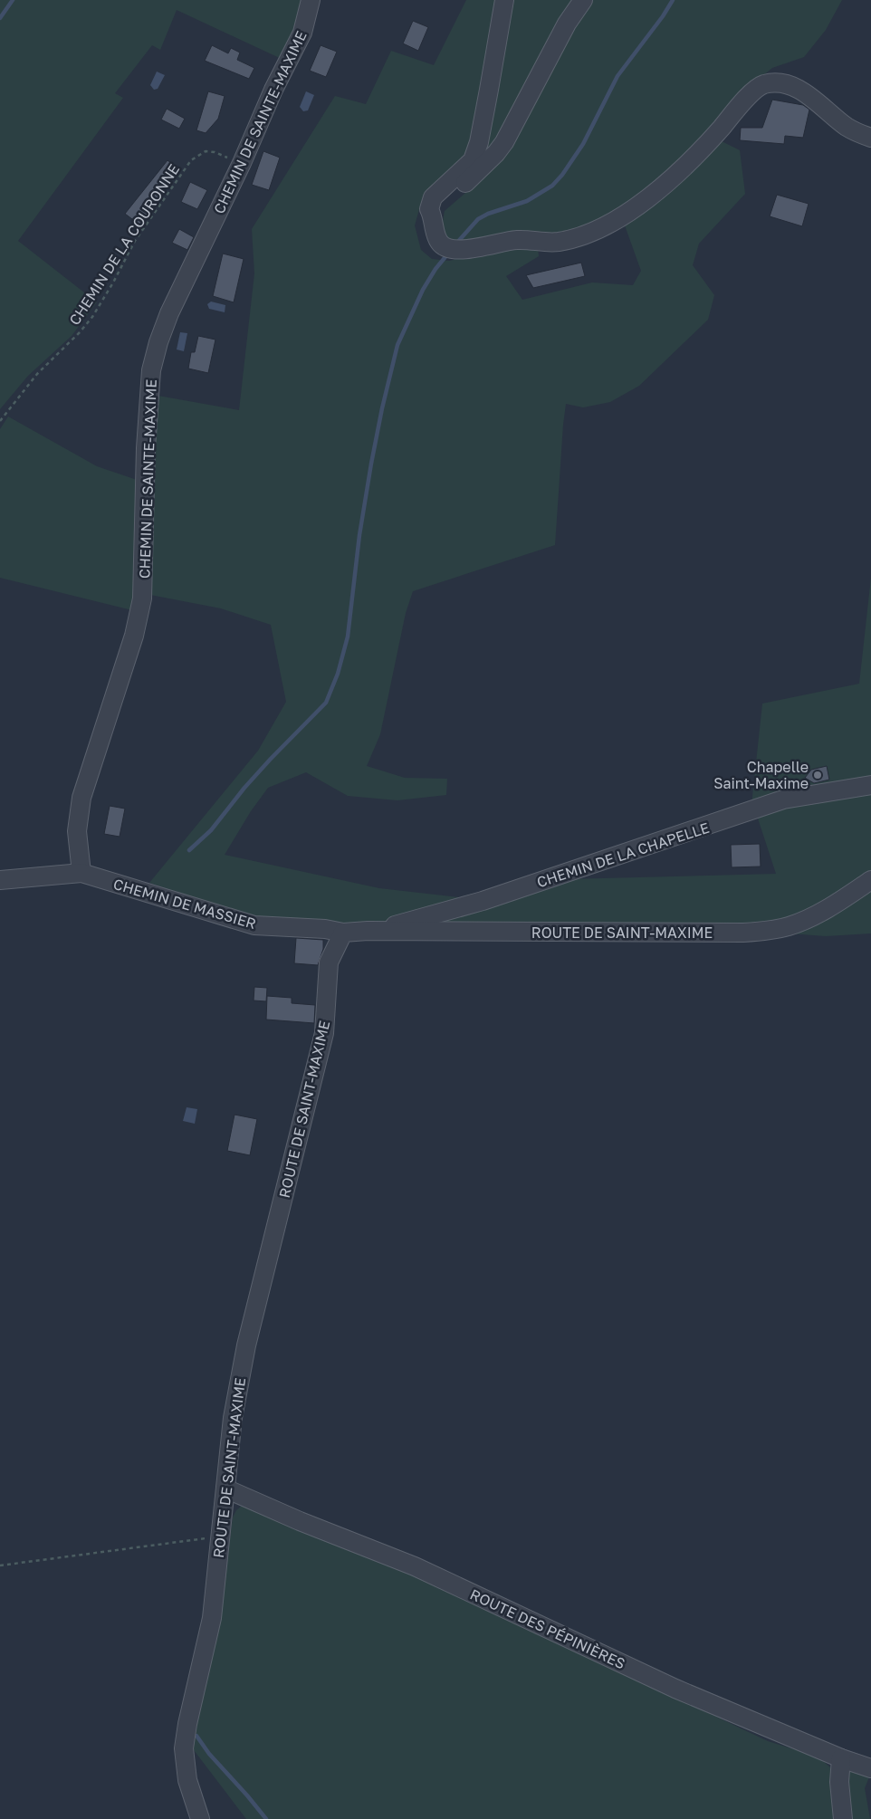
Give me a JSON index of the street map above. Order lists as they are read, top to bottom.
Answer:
{
  "streets": {
    "street": [
      "CHEMIN DE SAINTE-MAXIME",
      "CHEMIN DE LA CHAPELLE",
      "CHEMIN DE MASSIER",
      "ROUTE DE SAINT-MAXIME",
      "ROUTE DES PÉPINIÈRES"
    ],
    "path": ["CHEMIN DE LA COURONNE"]
  },
  "crossings": [
    ["CHEMIN DE SAINTE-MAXIME", "CHEMIN DE LA COURONNE"],
    ["CHEMIN DE SAINTE-MAXIME", "CHEMIN DE MASSIER"],
    ["CHEMIN DE LA CHAPELLE", "ROUTE DE SAINT-MAXIME"],
    ["CHEMIN DE MASSIER", "ROUTE DE SAINT-MAXIME"],
    ["ROUTE DE SAINT-MAXIME", "ROUTE DES PÉPINIÈRES"]
  ],
  "places": ["Chapelle Saint-Maxime"]
}
